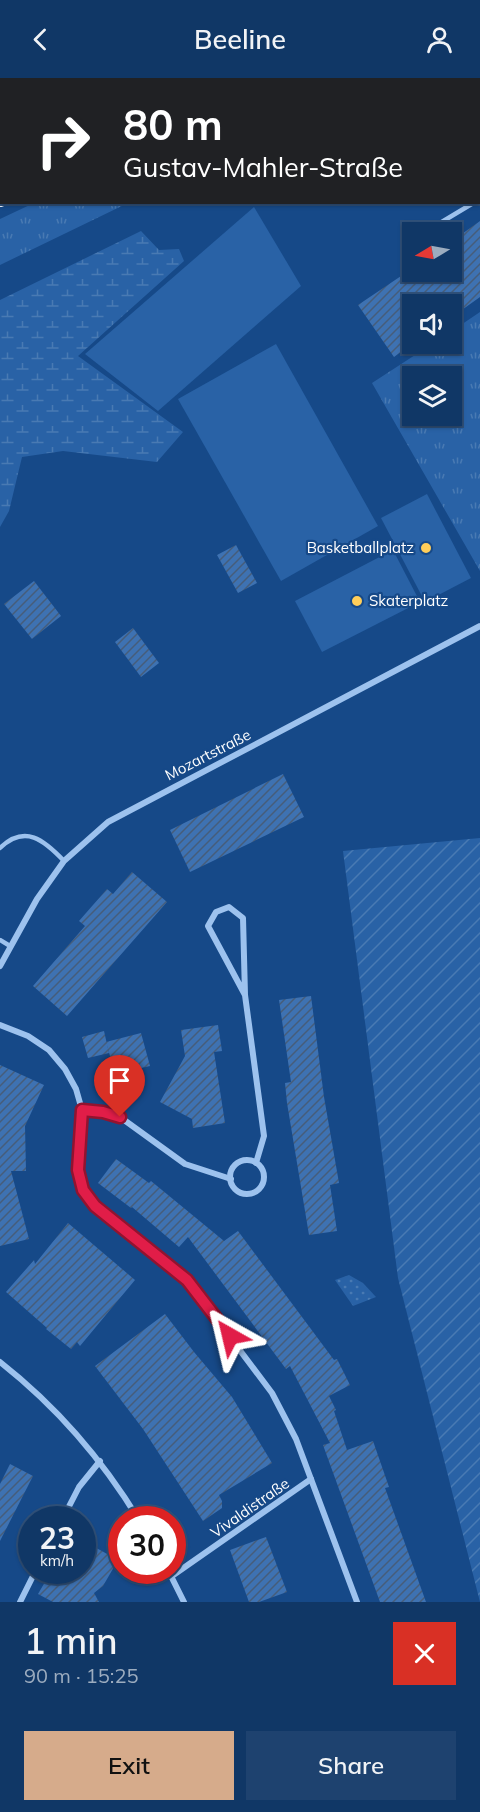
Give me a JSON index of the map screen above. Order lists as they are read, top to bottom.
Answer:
{
  "streets": {
    "street": ["Mozartstraße", "Vivaldistraße"]
  },
  "places": ["Basketballplatz", "Skaterplatz"],
  "north": "left",
  "page": {
    "header": "Beeline",
    "turn": ["80 m", "Gustav-Mahler-Straße"],
    "speed": "23 km/h",
    "limit": "30",
    "heading": ["1 min", "90 m · 15:25"],
    "buttons": ["Exit", "Share"]
  }
}
